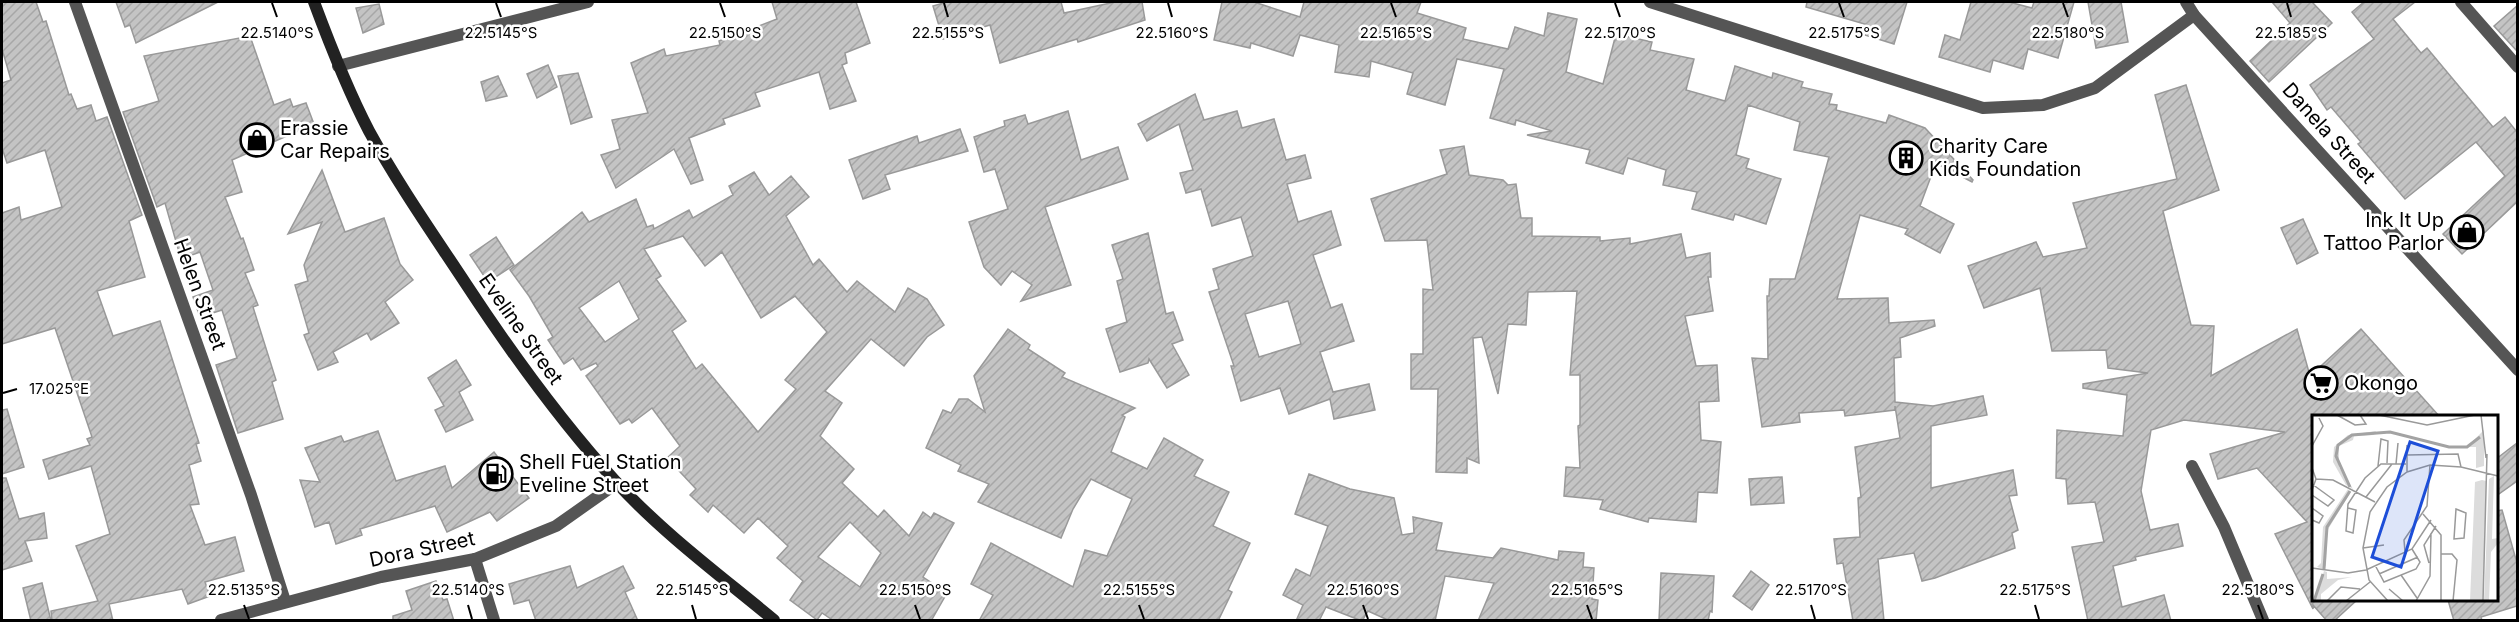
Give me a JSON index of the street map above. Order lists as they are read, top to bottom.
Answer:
{
  "streets": {
    "street": [
      "Danela Street",
      "Helen Street",
      "Eveline Street",
      "Dora Street"
    ]
  },
  "crossings": [
    ["Helen Street", "Dora Street"],
    ["Eveline Street", "Dora Street"]
  ],
  "places": {
    "shop": ["Erassie Car Repairs", "Ink It Up Tattoo Parlor"],
    "building": ["Charity Care Kids Foundation"],
    "supermarket": ["Okongo"],
    "fuel station": ["Shell Fuel Station Eveline Street"]
  },
  "coordinates": [
    "22.5140°S",
    "22.5145°S",
    "22.5150°S",
    "22.5155°S",
    "22.5160°S",
    "22.5165°S",
    "22.5170°S",
    "22.5175°S",
    "22.5180°S",
    "22.5185°S",
    "17.025°E",
    "22.5135°S"
  ]
}
